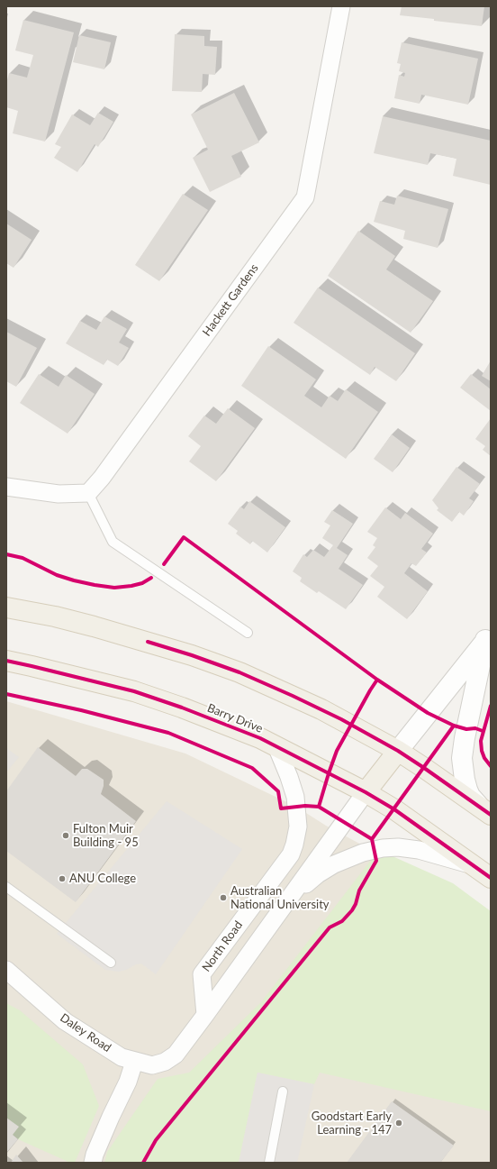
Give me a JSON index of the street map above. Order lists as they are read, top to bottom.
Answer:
{
  "streets": {
    "main road": ["Barry Drive"],
    "street": ["Hackett Gardens", "North Road", "Daley Road"]
  },
  "crossings": [
    ["Barry Drive", "North Road"],
    ["North Road", "Daley Road"]
  ],
  "places": [
    "Fulton Muir Building - 95",
    "ANU College",
    "Australian National University",
    "Goodstart Early Learning - 147"
  ]
}
